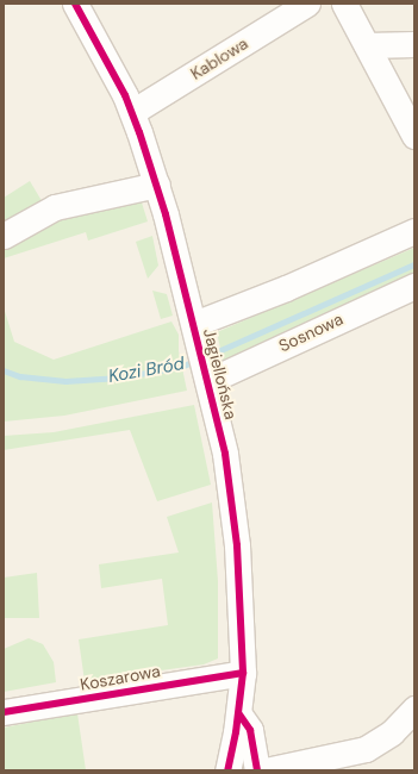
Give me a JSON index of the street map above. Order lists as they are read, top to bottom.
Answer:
{
  "streets": {
    "street": [
      "Kablowa",
      "Sosnowa",
      "Jagiellońska",
      "Koszarowa"
    ]
  },
  "crossings": [
    ["Kablowa", "Jagiellońska"],
    ["Sosnowa", "Jagiellońska"],
    ["Jagiellońska", "Koszarowa"]
  ],
  "water": ["Kozi Bród"]
}
